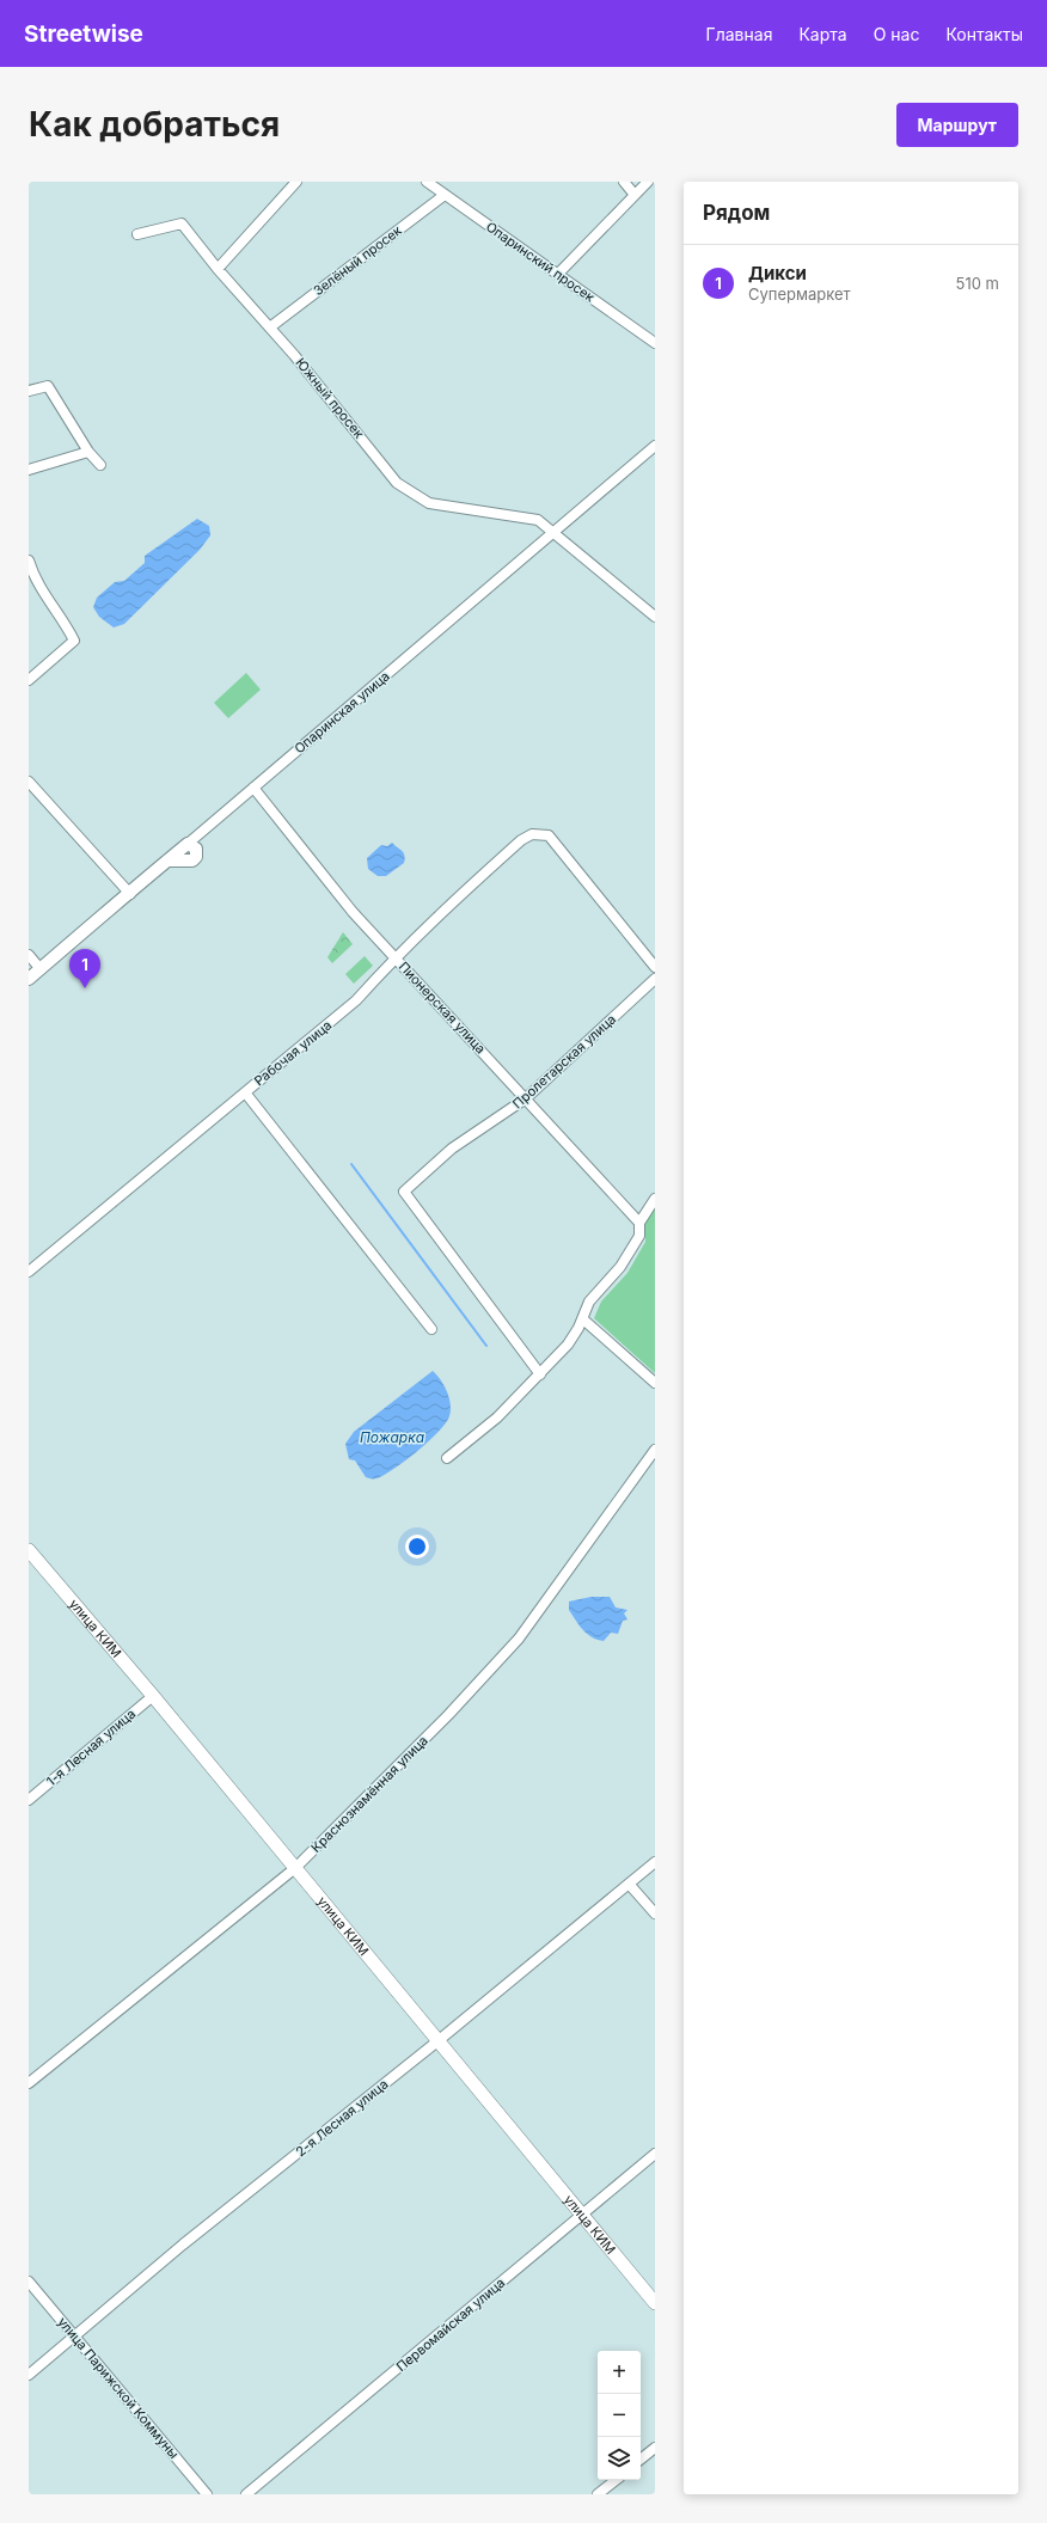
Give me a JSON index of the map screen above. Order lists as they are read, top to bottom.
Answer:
{
  "streets": {
    "main road": ["улица КИМ"],
    "street": [
      "Зелёный просек",
      "Опаринский просек",
      "Южный просек",
      "Опаринская улица",
      "Пионерская улица",
      "Рабочая улица",
      "Пролетарская улица",
      "1-я Лесная улица",
      "Краснознамённая улица",
      "2-я Лесная улица",
      "Первомайская улица",
      "улица Парижской Коммуны"
    ]
  },
  "crossings": [
    ["Зелёный просек", "Опаринский просек"],
    ["Зелёный просек", "Южный просек"],
    ["Южный просек", "Опаринская улица"],
    ["Опаринская улица", "Пионерская улица"],
    ["Пионерская улица", "Рабочая улица"],
    ["Пионерская улица", "Пролетарская улица"],
    ["улица КИМ", "1-я Лесная улица"],
    ["улица КИМ", "Краснознамённая улица"],
    ["улица КИМ", "2-я Лесная улица"],
    ["улица КИМ", "Первомайская улица"],
    ["2-я Лесная улица", "улица Парижской Коммуны"]
  ],
  "water": ["Пожарка"],
  "page": {
    "header": "Streetwise",
    "nav": [
      "Главная",
      "Карта",
      "О нас",
      "Контакты"
    ],
    "buttons": "Маршрут",
    "title": "Как добраться",
    "heading": "Рядом",
    "list": [
      {
        "mark": "1",
        "name": "Дикси",
        "note": "Супермаркет",
        "value": "510 m"
      }
    ],
    "pins": "1",
    "map_buttons": ["+", "−"]
  }
}
